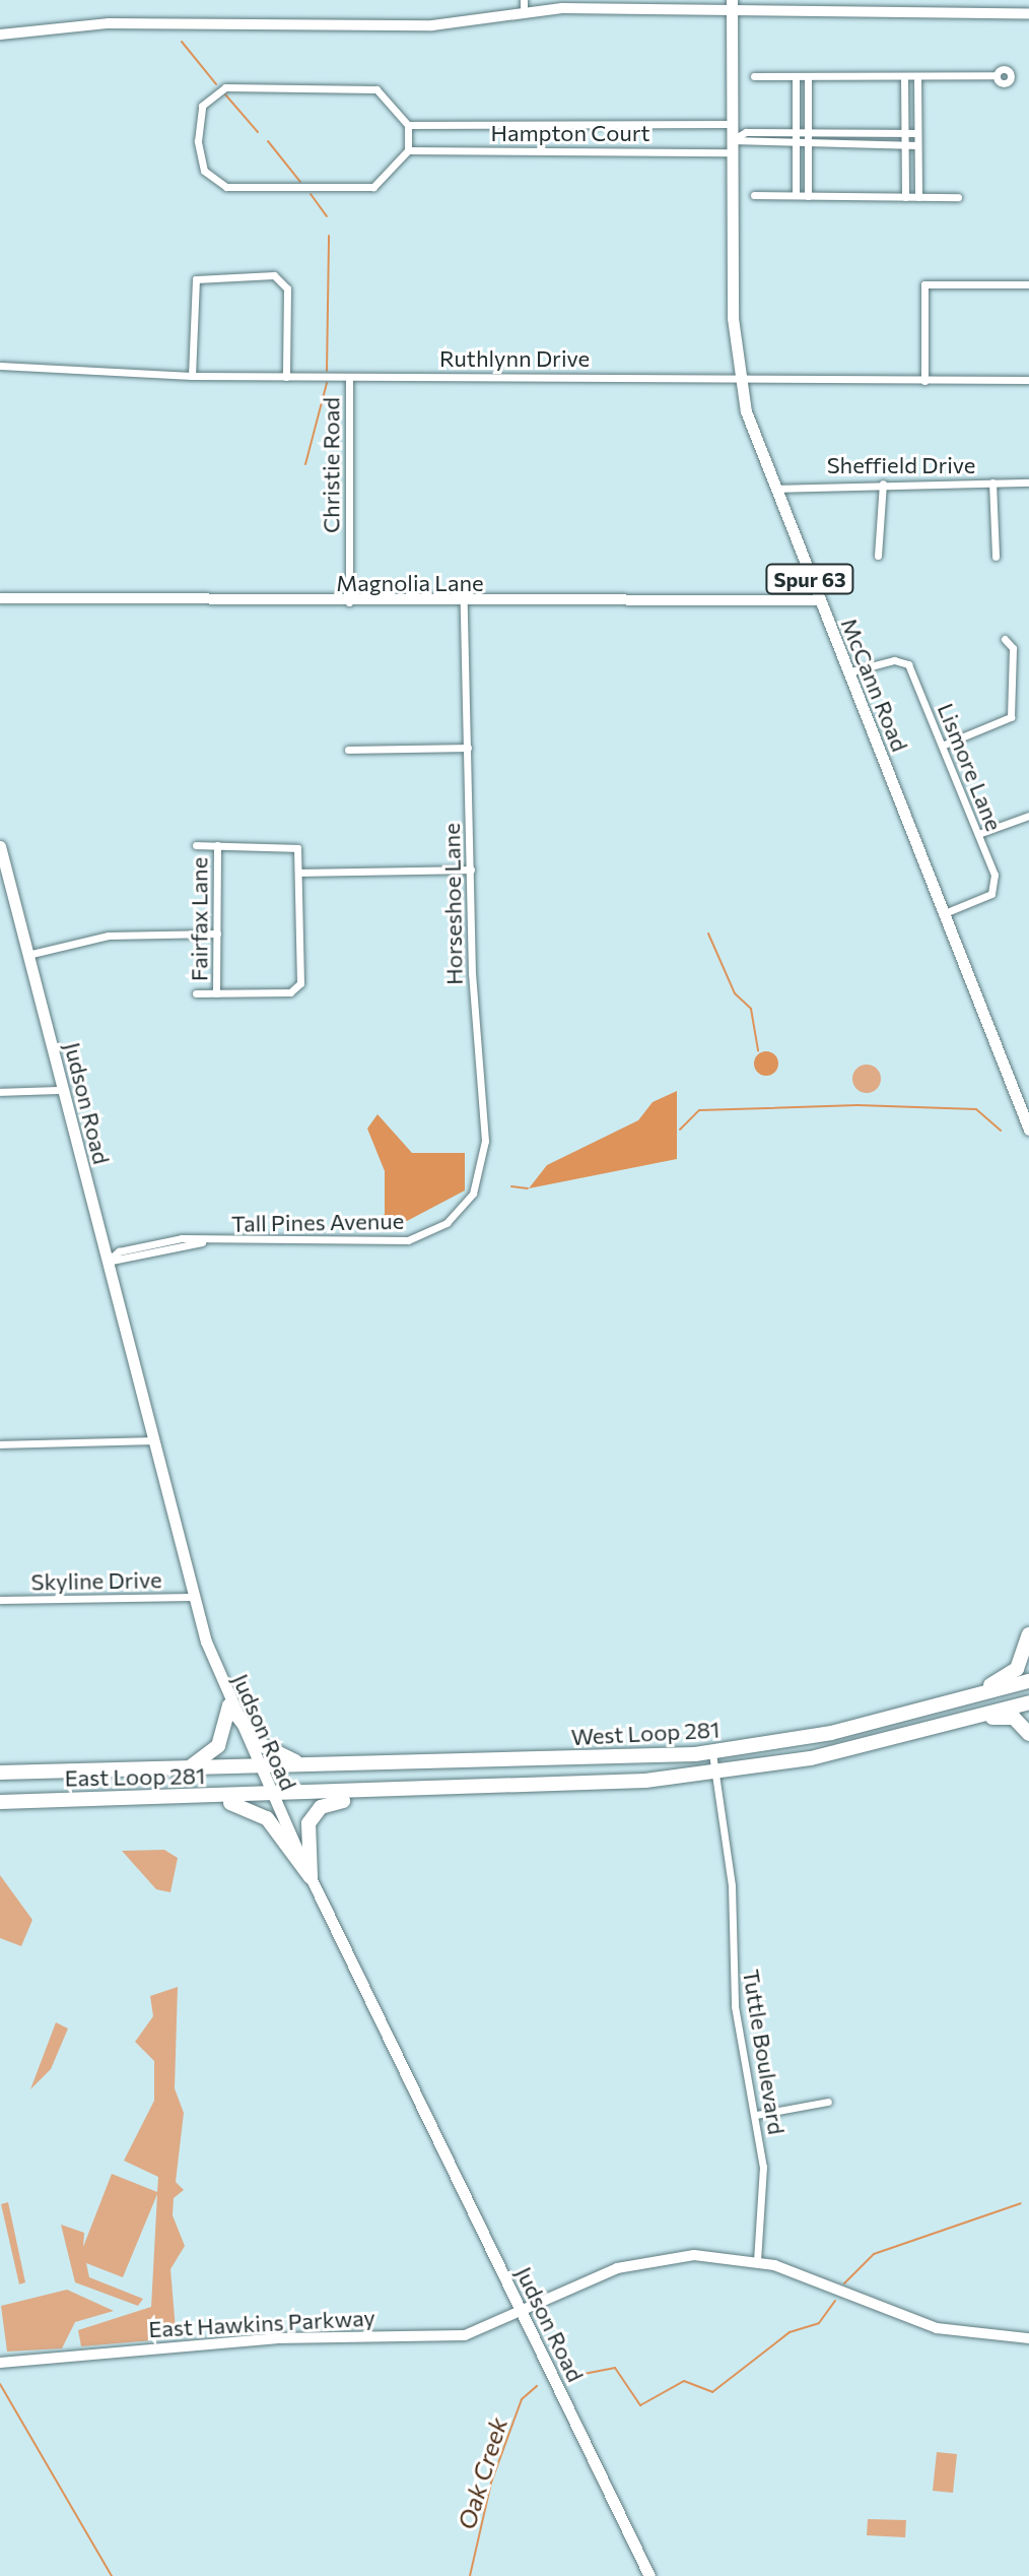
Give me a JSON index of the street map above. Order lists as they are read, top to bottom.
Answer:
{
  "streets": {
    "highway": ["West Loop 281", "East Loop 281"],
    "main road": [
      "Spur 63",
      "Magnolia Lane",
      "McCann Road",
      "Judson Road",
      "East Hawkins Parkway"
    ],
    "street": [
      "Hampton Court",
      "Ruthlynn Drive",
      "Christie Road",
      "Sheffield Drive",
      "Lismore Lane",
      "Horseshoe Lane",
      "Fairfax Lane",
      "Tall Pines Avenue",
      "Skyline Drive",
      "Tuttle Boulevard"
    ]
  },
  "crossings": [
    ["Hampton Court", "McCann Road"],
    ["Ruthlynn Drive", "Christie Road"],
    ["Ruthlynn Drive", "McCann Road"],
    ["Christie Road", "Magnolia Lane"],
    ["Sheffield Drive", "McCann Road"],
    ["Magnolia Lane", "McCann Road"],
    ["Magnolia Lane", "Horseshoe Lane"],
    ["McCann Road", "Lismore Lane"],
    ["Horseshoe Lane", "Tall Pines Avenue"],
    ["Judson Road", "Tall Pines Avenue"],
    ["Judson Road", "Skyline Drive"],
    ["Judson Road", "West Loop 281"],
    ["Judson Road", "East Loop 281"],
    ["Judson Road", "East Hawkins Parkway"],
    ["West Loop 281", "East Loop 281"],
    ["West Loop 281", "Tuttle Boulevard"],
    ["Tuttle Boulevard", "East Hawkins Parkway"]
  ],
  "water": ["Oak Creek"]
}
